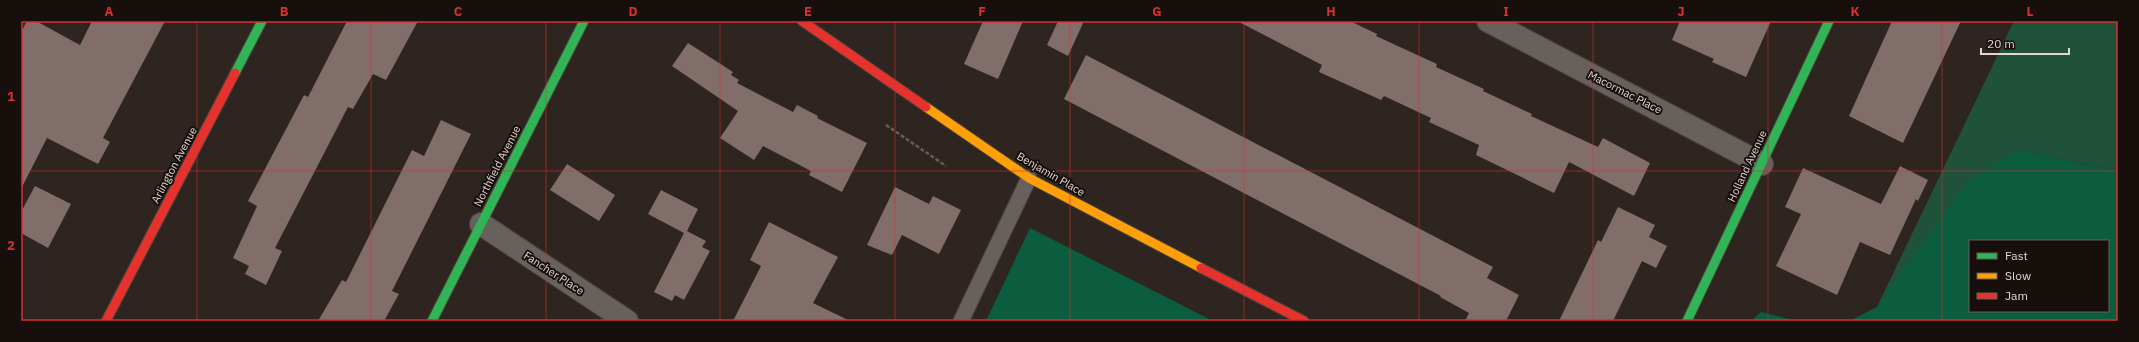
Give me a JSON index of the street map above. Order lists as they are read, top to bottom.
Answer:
{
  "streets": {
    "street": [
      "Macormac Place",
      "Arlington Avenue",
      "Northfield Avenue",
      "Holland Avenue",
      "Benjamin Place",
      "Fancher Place"
    ]
  },
  "crossings": [
    ["Macormac Place", "Holland Avenue"],
    ["Northfield Avenue", "Fancher Place"]
  ],
  "legend": ["Fast", "Slow", "Jam"],
  "scale_bar": "20 m",
  "grid": {
    "columns": [
      "A",
      "B",
      "C",
      "D",
      "E",
      "F",
      "G",
      "H",
      "I",
      "J",
      "K",
      "L"
    ],
    "rows": ["1", "2"]
  }
}
